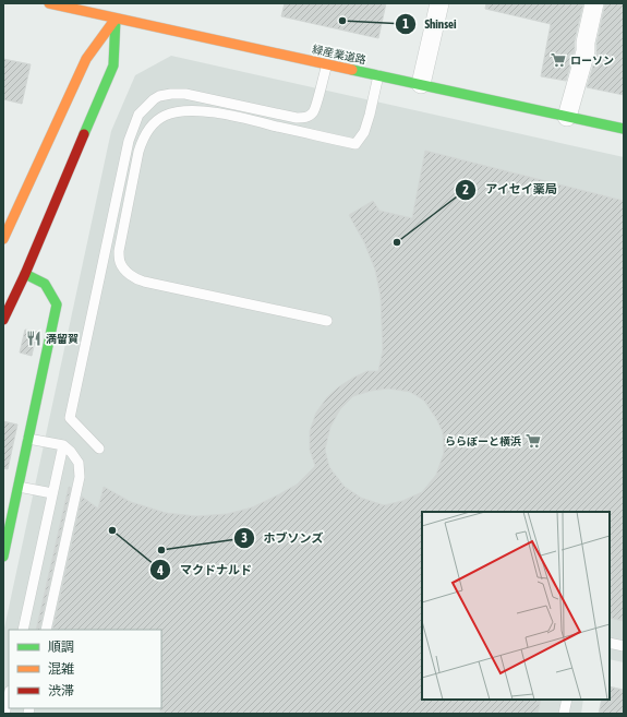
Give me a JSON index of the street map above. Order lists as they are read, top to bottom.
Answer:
{
  "streets": {
    "street": ["緑産業道路"]
  },
  "places": {
    "other": [
      "Shinsei",
      "アイセイ薬局",
      "マクドナルド",
      "ホブソンズ"
    ],
    "supermarket": ["ローソン", "ららぽーと横浜"],
    "restaurant": ["満留賀"]
  },
  "legend": ["順調", "混雑", "渋滞"]
}
